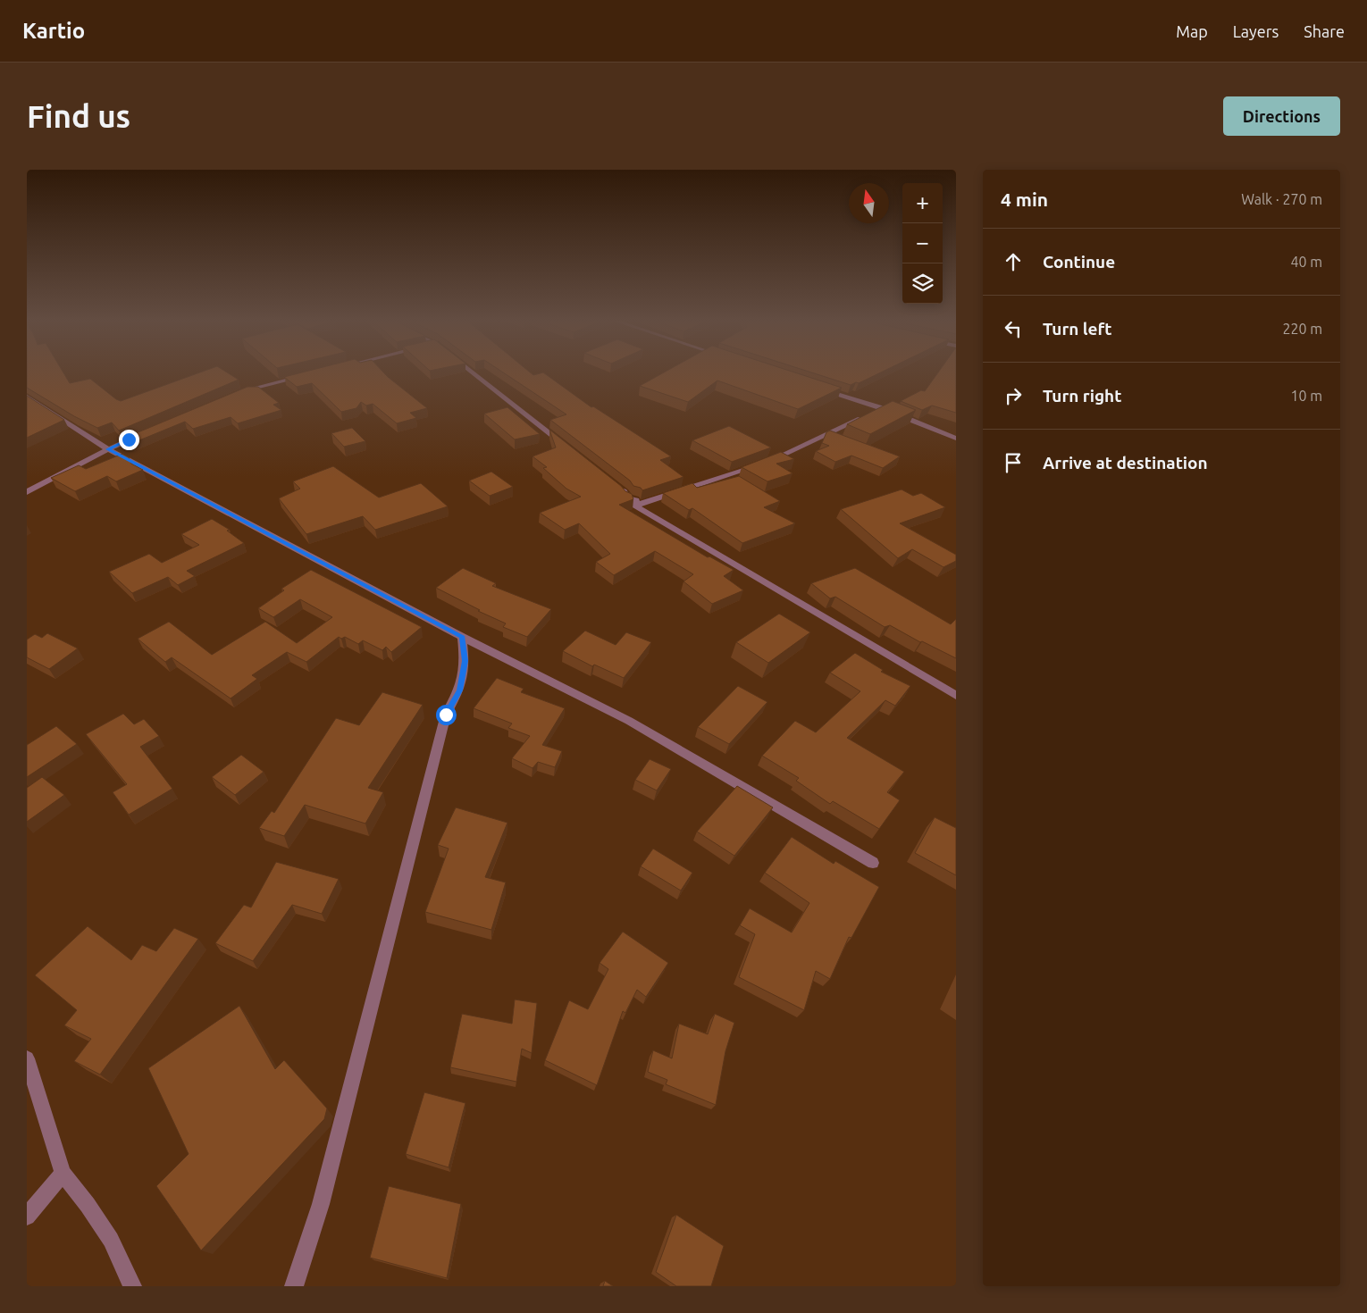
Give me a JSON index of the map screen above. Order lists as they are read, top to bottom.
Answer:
{
  "north": "top",
  "page": {
    "header": "Kartio",
    "nav": ["Map", "Layers", "Share"],
    "buttons": "Directions",
    "title": "Find us",
    "heading": ["4 min", "Walk · 270 m"],
    "map_buttons": ["+", "−"],
    "list": [
      ["Continue", "40 m"],
      ["Turn left", "220 m"],
      ["Turn right", "10 m"],
      "Arrive at destination"
    ]
  }
}
